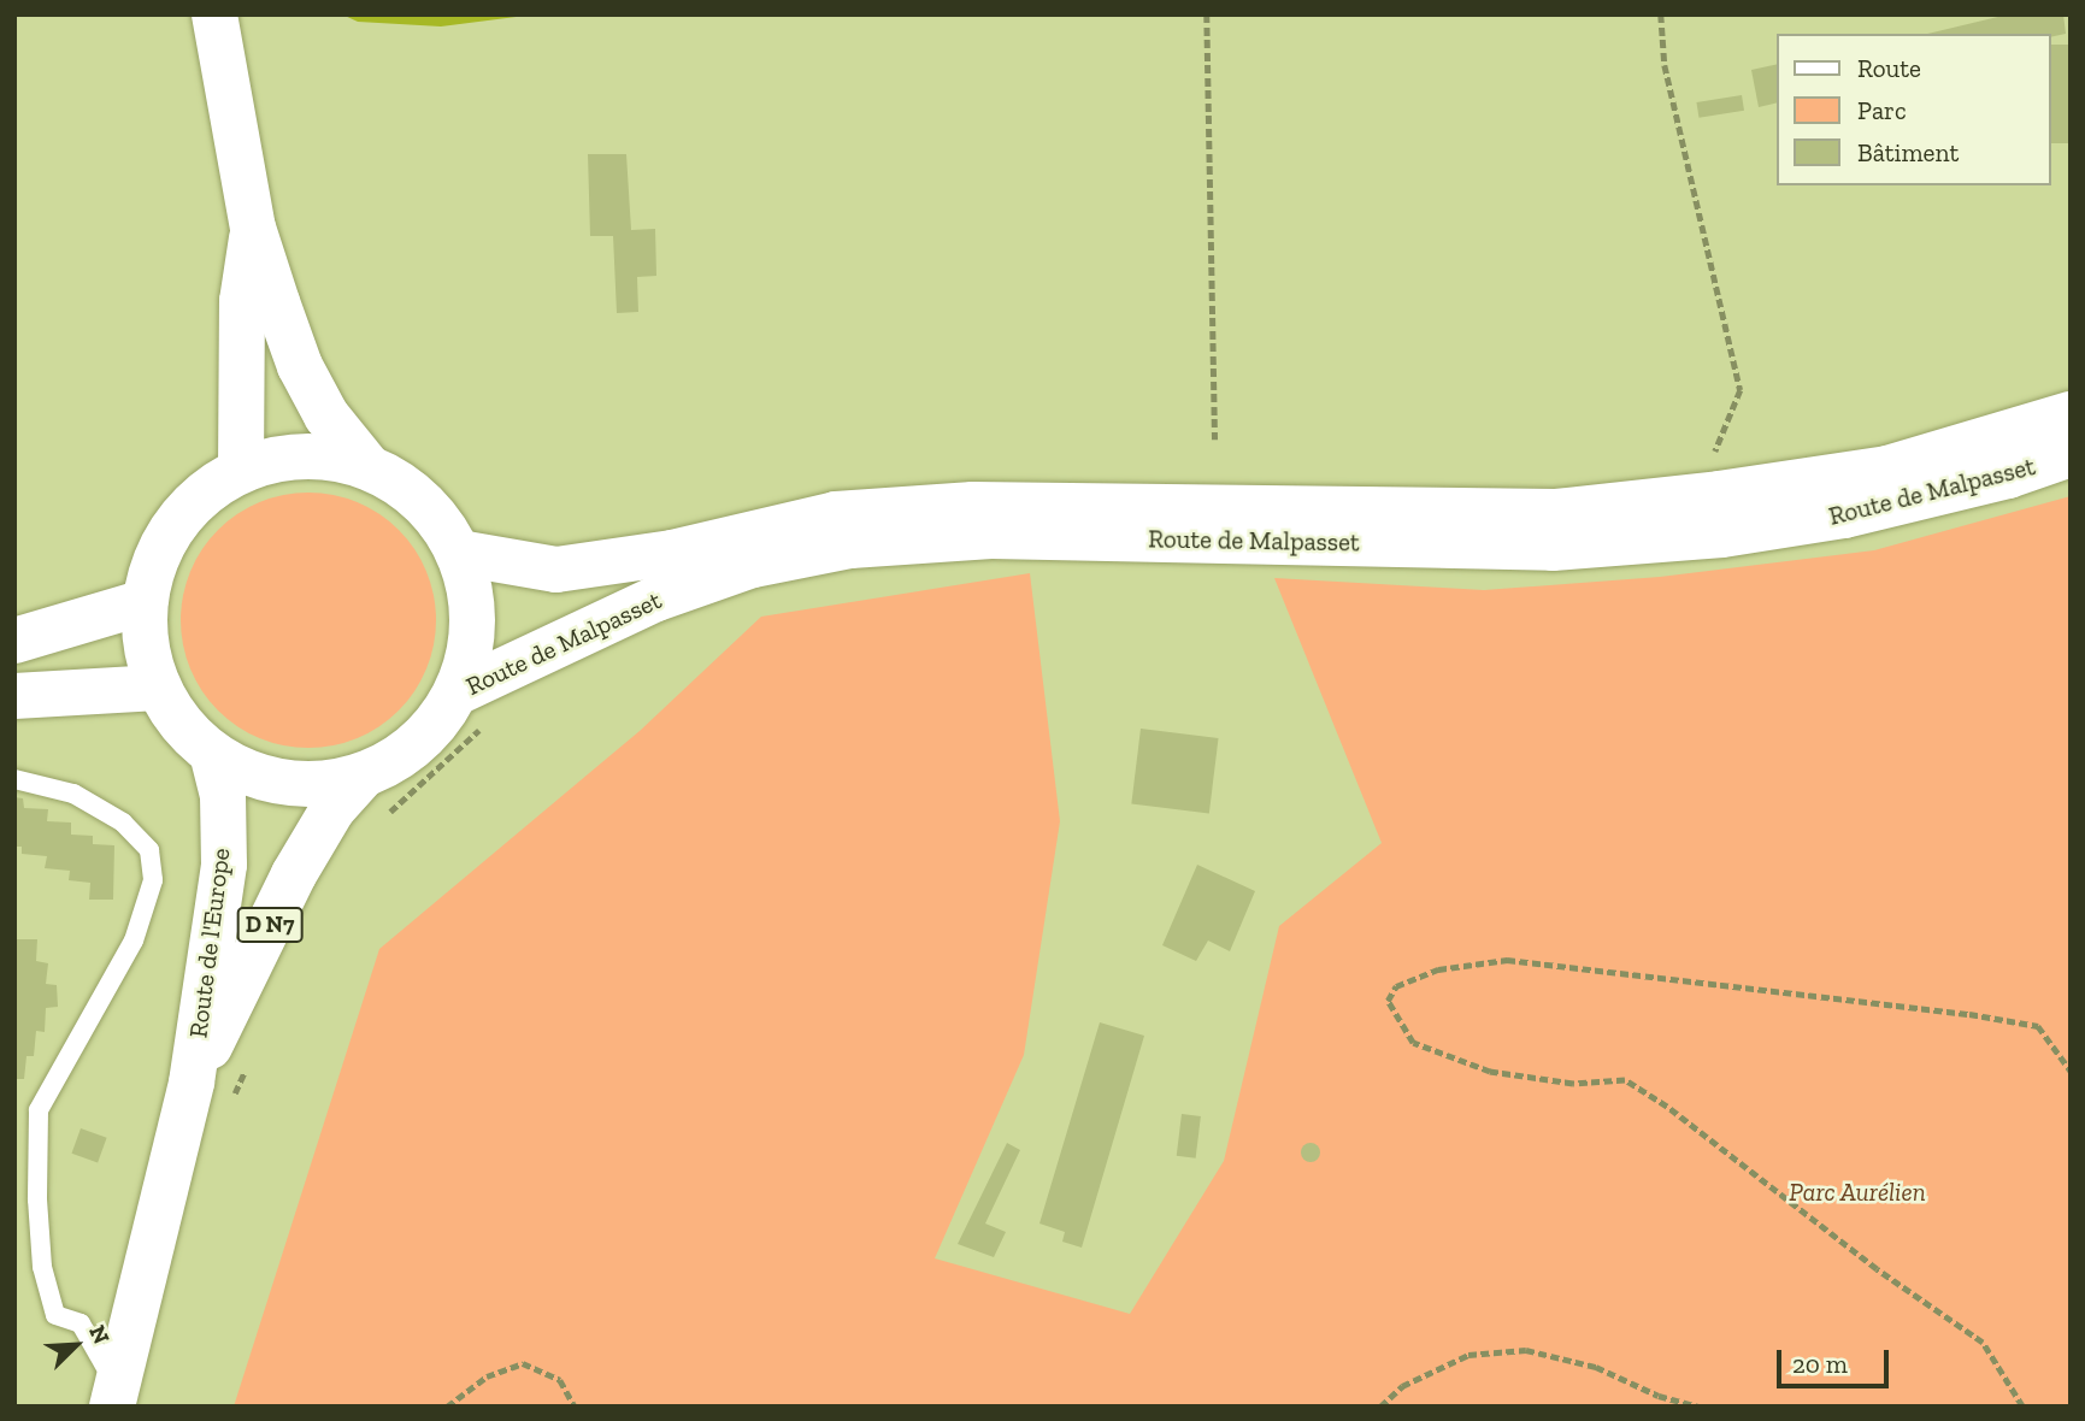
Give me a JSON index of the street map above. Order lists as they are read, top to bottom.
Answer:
{
  "streets": {
    "main road": ["Route de Malpasset", "D N7", "Route de l'Europe"]
  },
  "parks": ["Parc Aurélien"],
  "legend": ["Route", "Parc", "Bâtiment"],
  "scale_bar": "20 m",
  "north": "top right"
}
